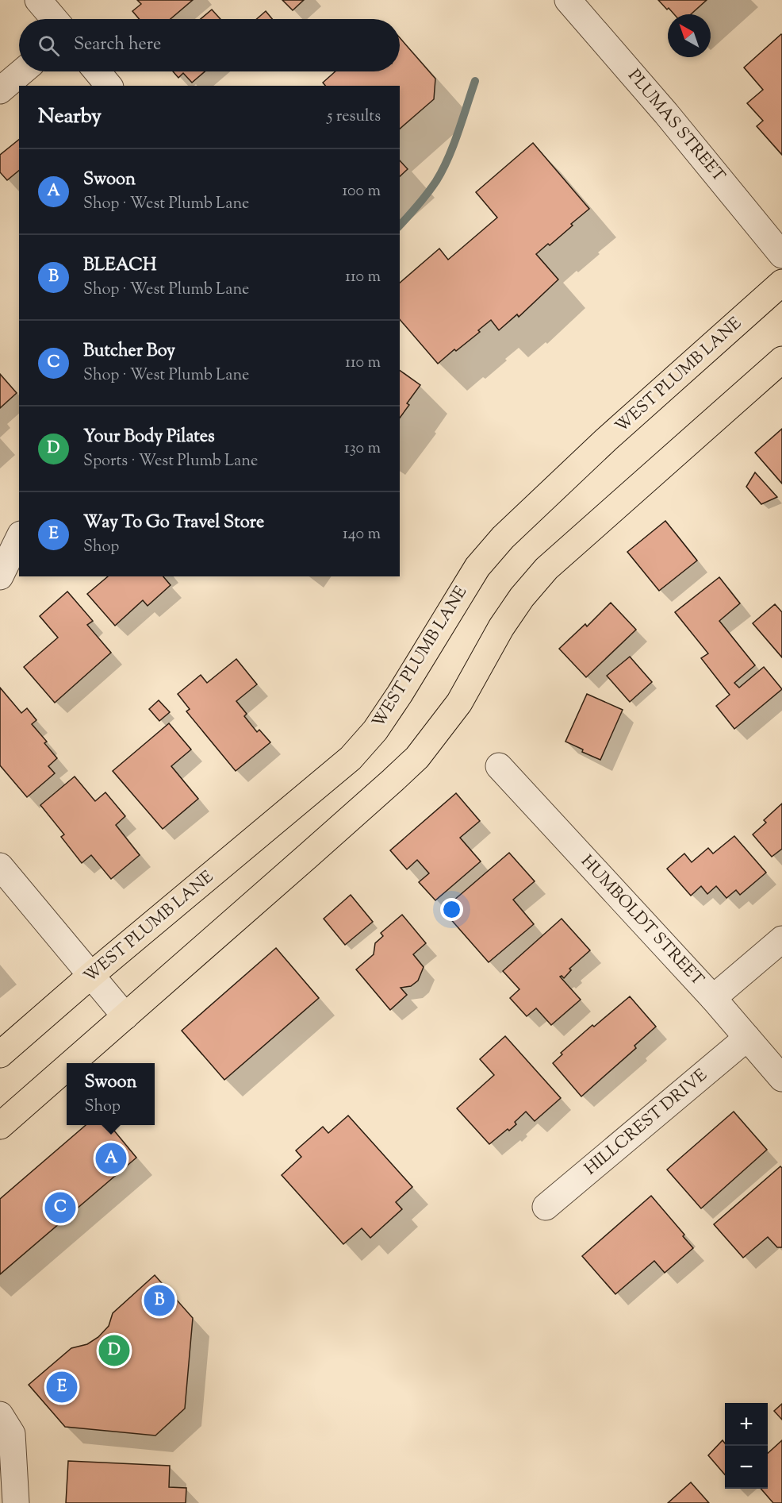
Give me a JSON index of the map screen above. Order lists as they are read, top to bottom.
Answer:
{
  "streets": {
    "main road": ["WEST PLUMB LANE"],
    "street": ["PLUMAS STREET", "HUMBOLDT STREET", "HILLCREST DRIVE"]
  },
  "crossings": [
    ["HUMBOLDT STREET", "HILLCREST DRIVE"]
  ],
  "north": "top left",
  "page": {
    "search": "Search here",
    "heading": ["Nearby", "5 results"],
    "list": [
      {
        "mark": "A",
        "name": "Swoon",
        "note": "Shop · West Plumb Lane",
        "value": "100 m"
      },
      {
        "mark": "B",
        "name": "BLEACH",
        "note": "Shop · West Plumb Lane",
        "value": "110 m"
      },
      {
        "mark": "C",
        "name": "Butcher Boy",
        "note": "Shop · West Plumb Lane",
        "value": "110 m"
      },
      {
        "mark": "D",
        "name": "Your Body Pilates",
        "note": "Sports · West Plumb Lane",
        "value": "130 m"
      },
      {
        "mark": "E",
        "name": "Way To Go Travel Store",
        "note": "Shop",
        "value": "140 m"
      }
    ],
    "popup": ["Swoon", "Shop"],
    "pins": [
      "A",
      "C",
      "B",
      "D",
      "E"
    ],
    "map_buttons": ["+", "−"]
  }
}
